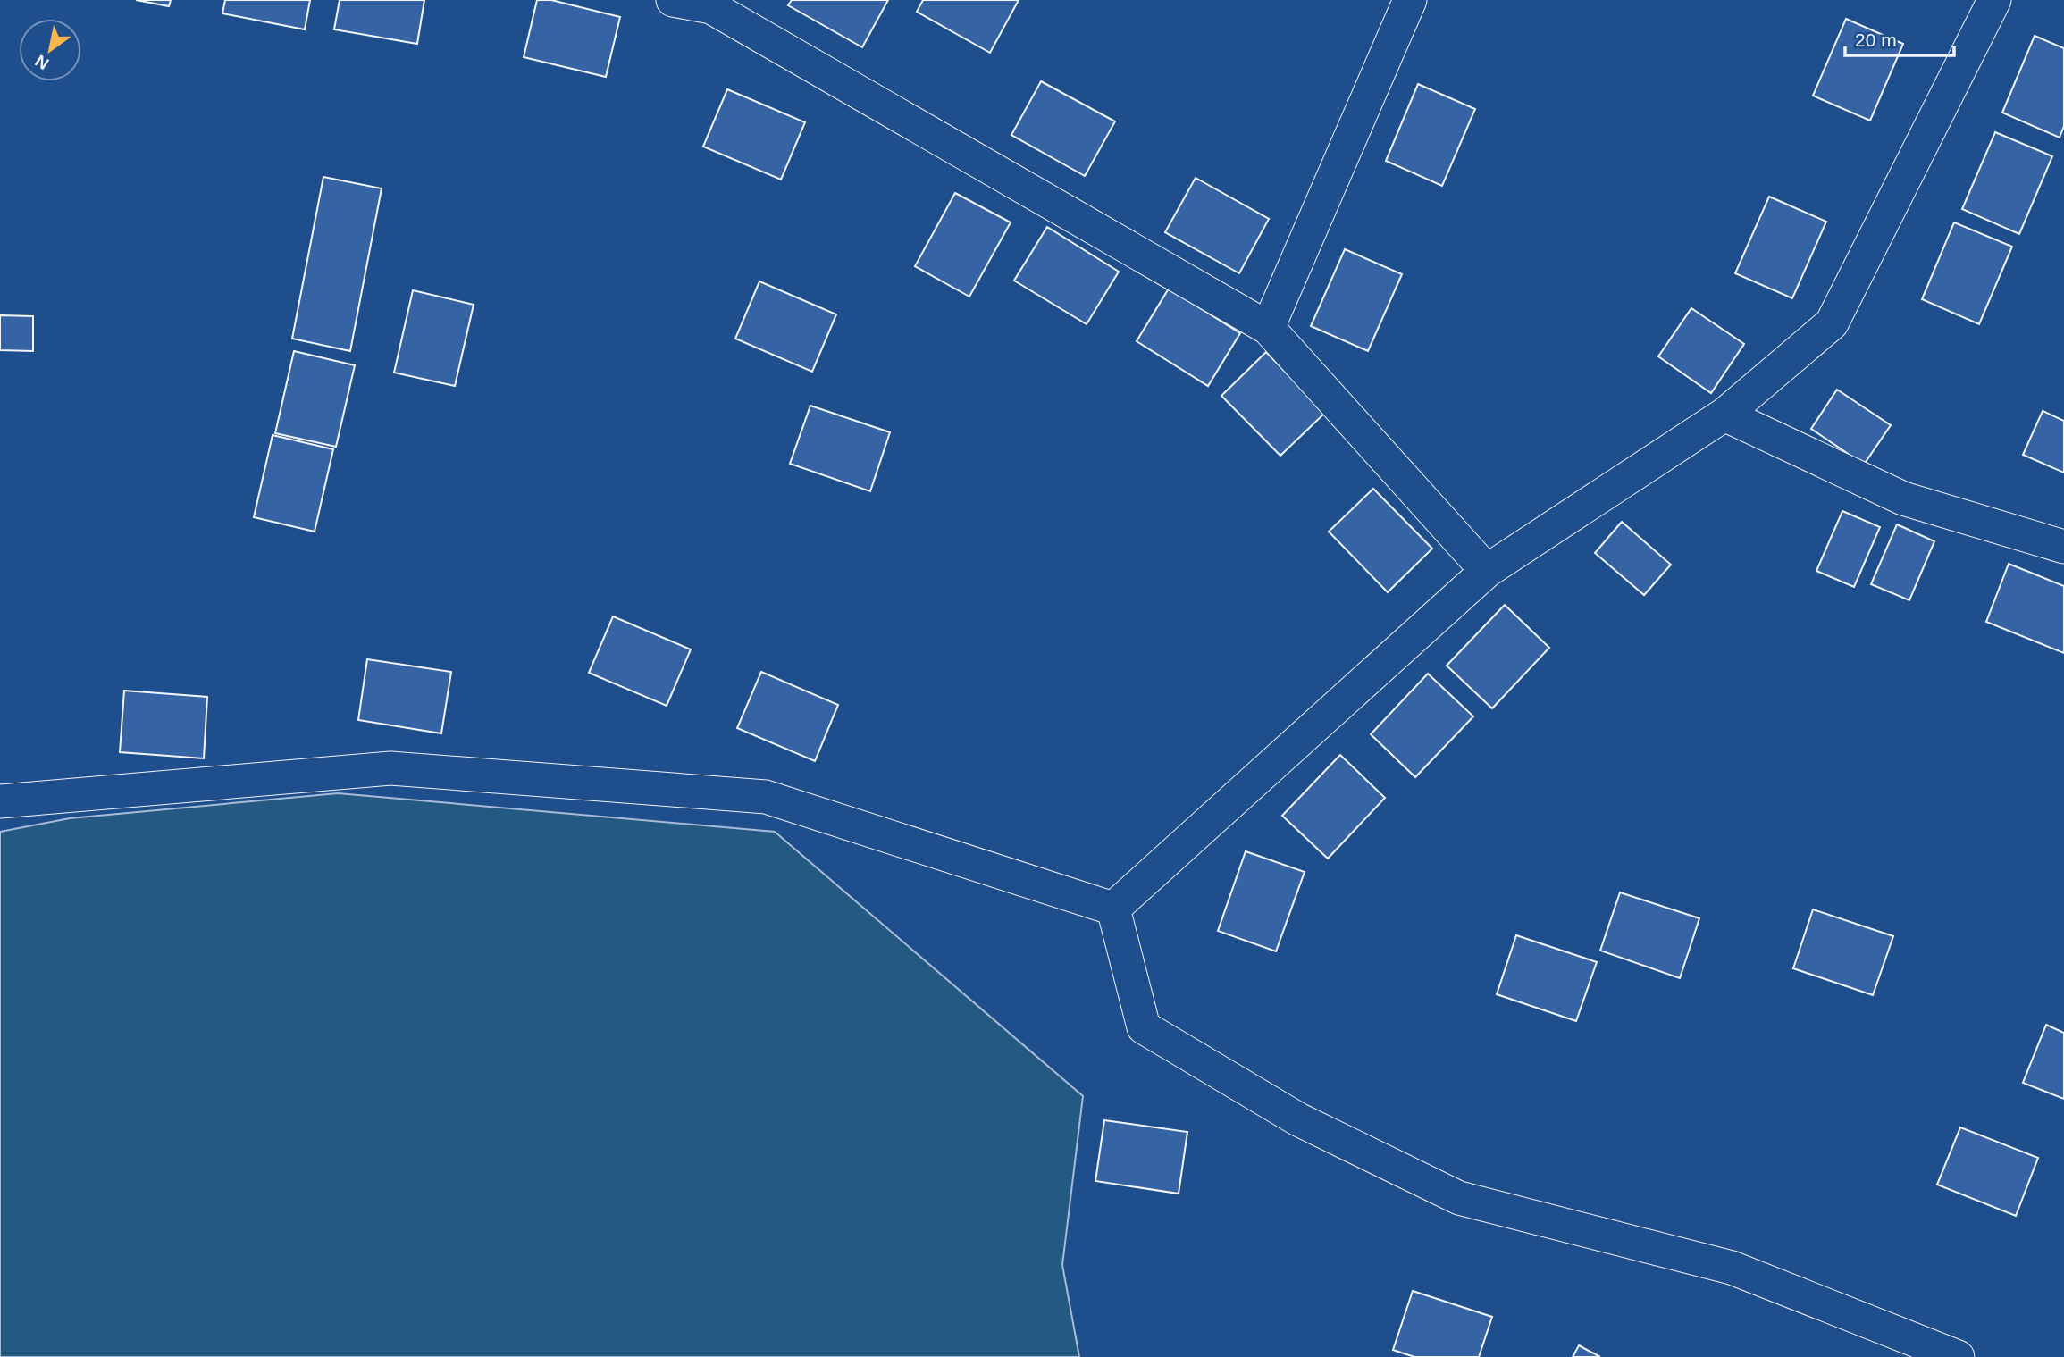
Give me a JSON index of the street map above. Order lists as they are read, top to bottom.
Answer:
{
  "scale_bar": "20 m",
  "north": "bottom left"
}
